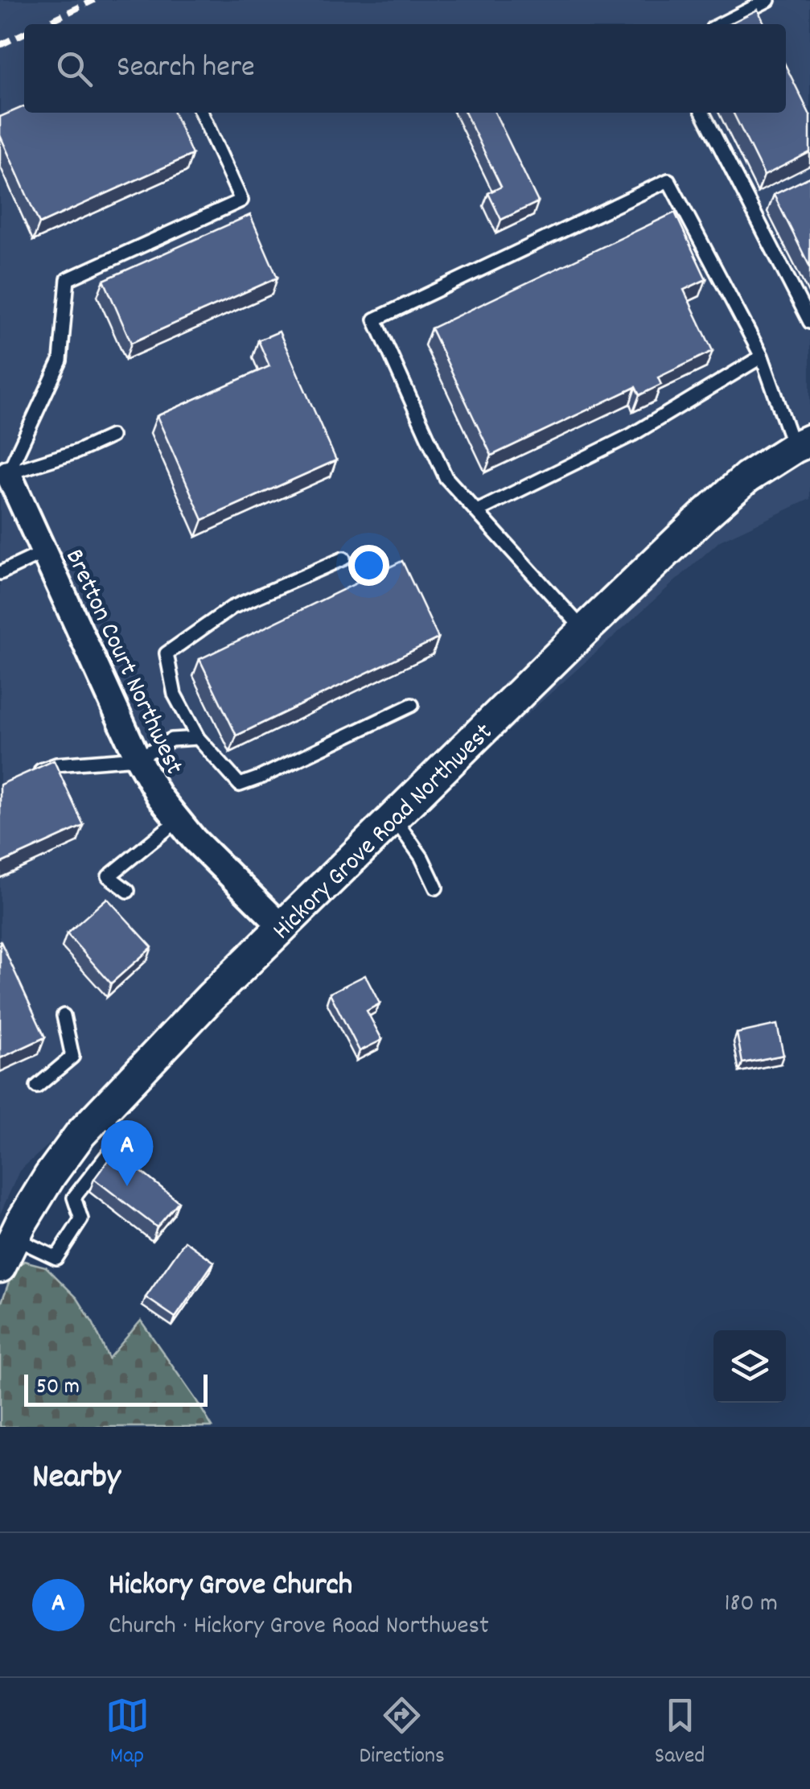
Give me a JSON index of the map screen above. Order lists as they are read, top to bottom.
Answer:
{
  "streets": {
    "street": ["Bretton Court Northwest", "Hickory Grove Road Northwest"]
  },
  "crossings": [
    ["Bretton Court Northwest", "Hickory Grove Road Northwest"]
  ],
  "scale_bar": "50 m",
  "page": {
    "search": "Search here",
    "pins": "A",
    "scale": "50 m",
    "heading": "Nearby",
    "list": [
      {
        "mark": "A",
        "name": "Hickory Grove Church",
        "note": "Church · Hickory Grove Road Northwest",
        "value": "180 m"
      }
    ],
    "nav": ["Map", "Directions", "Saved"]
  }
}
